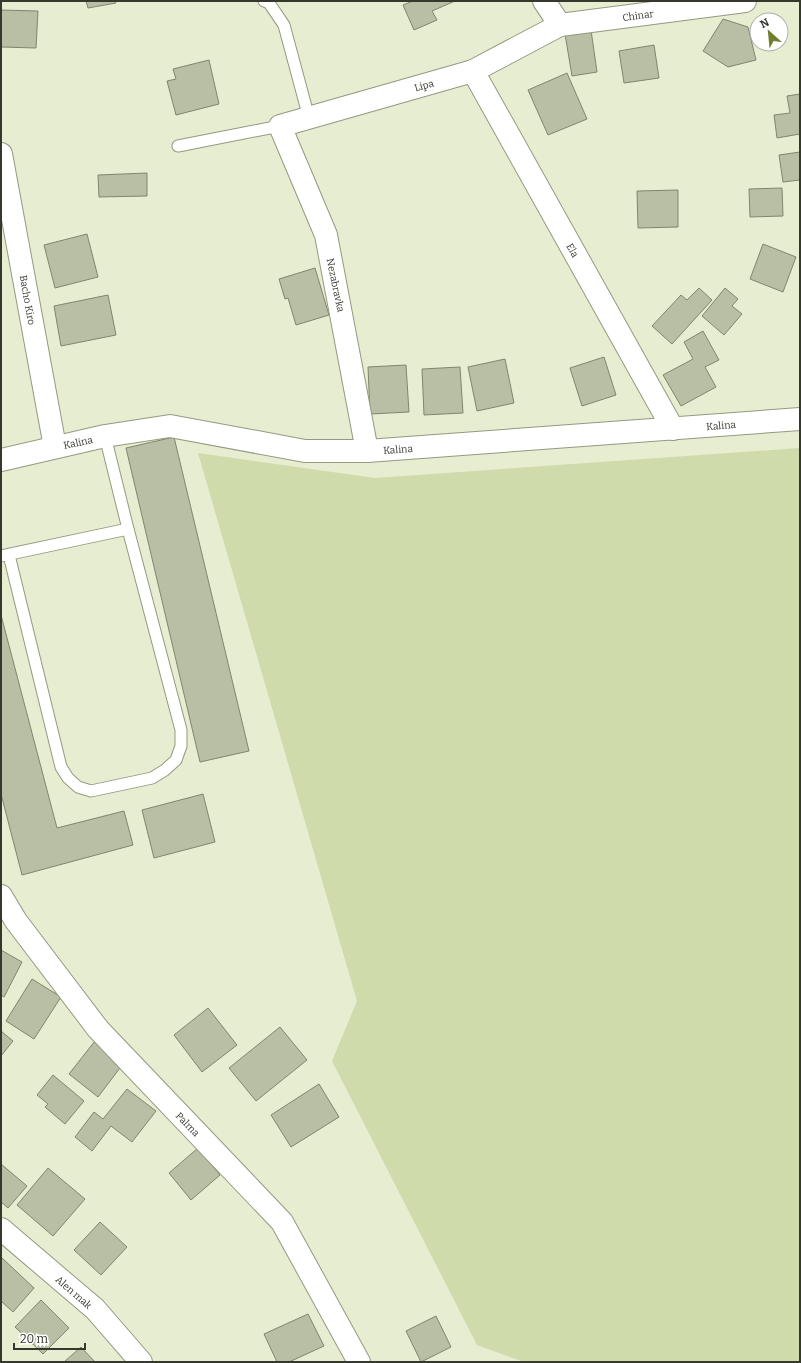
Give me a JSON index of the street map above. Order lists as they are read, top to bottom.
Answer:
{
  "streets": {
    "street": [
      "Chinar",
      "Lipa",
      "Ela",
      "Nezabravka",
      "Bacho Kiro",
      "Kalina",
      "Palma",
      "Alen mak"
    ]
  },
  "crossings": [
    ["Chinar", "Lipa"],
    ["Lipa", "Ela"],
    ["Lipa", "Nezabravka"],
    ["Ela", "Kalina"],
    ["Nezabravka", "Kalina"],
    ["Bacho Kiro", "Kalina"]
  ],
  "scale_bar": "20 m",
  "north": "top left"
}
